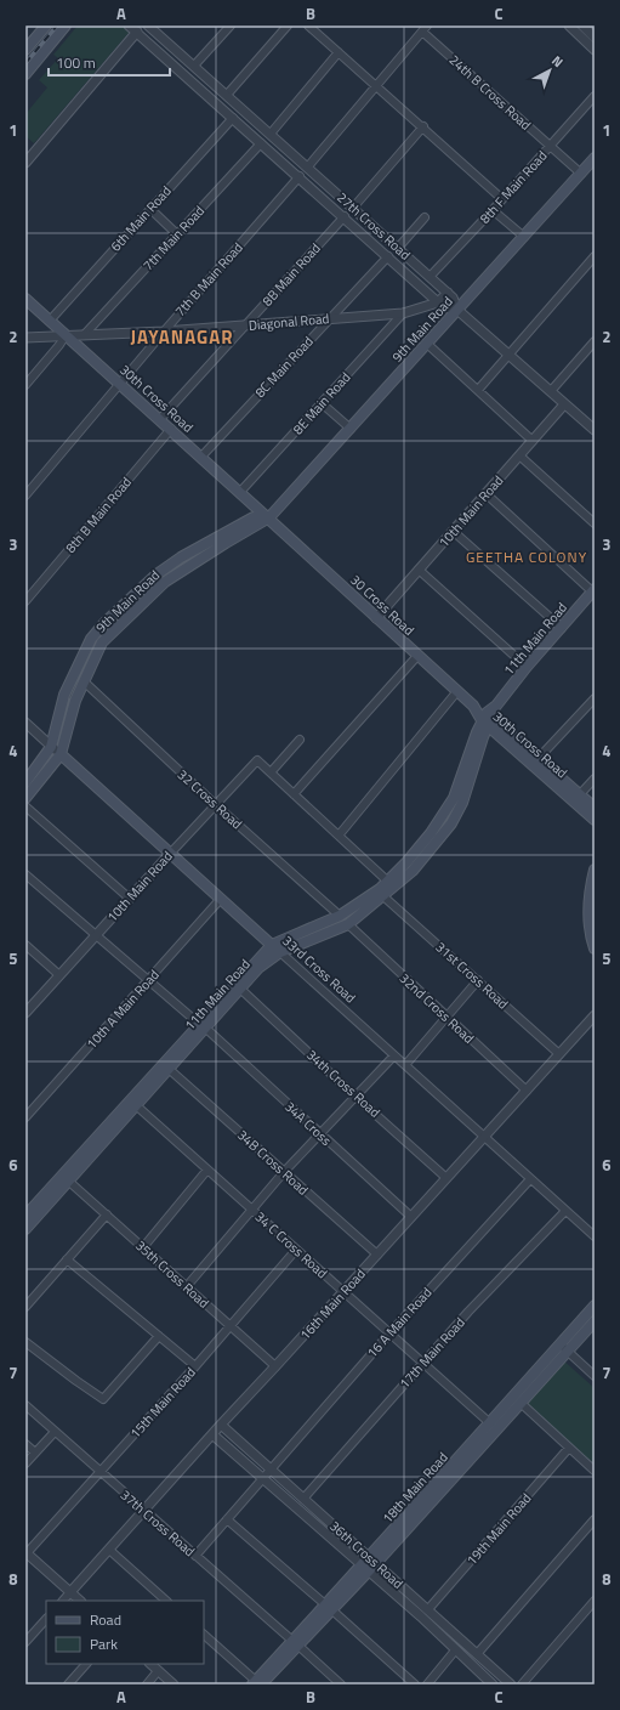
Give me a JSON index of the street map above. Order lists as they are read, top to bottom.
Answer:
{
  "streets": {
    "main road": [
      "9th Main Road",
      "30th Cross Road",
      "30 Cross Road",
      "11th Main Road",
      "33rd Cross Road",
      "18th Main Road"
    ],
    "street": [
      "24th B Cross Road",
      "8th F Main Road",
      "6th Main Road",
      "27th Cross Road",
      "7th Main Road",
      "8B Main Road",
      "7th B Main Road",
      "Diagonal Road",
      "8C Main Road",
      "8E Main Road",
      "10th Main Road",
      "8th B Main Road",
      "32 Cross Road",
      "31st Cross Road",
      "32nd Cross Road",
      "10th A Main Road",
      "34th Cross Road",
      "34A Cross",
      "34B Cross Road",
      "34 C Cross Road",
      "35th Cross Road",
      "16th Main Road",
      "16 A Main Road",
      "17th Main Road",
      "15th Main Road",
      "37th Cross Road",
      "19th Main Road",
      "36th Cross Road"
    ]
  },
  "crossings": [
    ["24th B Cross Road", "8th F Main Road"],
    ["24th B Cross Road", "9th Main Road"],
    ["8th F Main Road", "27th Cross Road"],
    ["6th Main Road", "27th Cross Road"],
    ["6th Main Road", "30th Cross Road"],
    ["27th Cross Road", "7th Main Road"],
    ["27th Cross Road", "8B Main Road"],
    ["27th Cross Road", "7th B Main Road"],
    ["27th Cross Road", "Diagonal Road"],
    ["27th Cross Road", "9th Main Road"],
    ["27th Cross Road", "8C Main Road"],
    ["27th Cross Road", "10th Main Road"],
    ["7th Main Road", "Diagonal Road"],
    ["8B Main Road", "Diagonal Road"],
    ["8B Main Road", "30th Cross Road"],
    ["7th B Main Road", "Diagonal Road"],
    ["7th B Main Road", "30th Cross Road"],
    ["Diagonal Road", "8C Main Road"],
    ["Diagonal Road", "30th Cross Road"],
    ["Diagonal Road", "8E Main Road"],
    ["9th Main Road", "30th Cross Road"],
    ["9th Main Road", "30 Cross Road"],
    ["9th Main Road", "32 Cross Road"],
    ["9th Main Road", "33rd Cross Road"],
    ["8C Main Road", "30th Cross Road"],
    ["30th Cross Road", "8E Main Road"],
    ["30th Cross Road", "8th B Main Road"],
    ["30th Cross Road", "30 Cross Road"],
    ["30th Cross Road", "11th Main Road"],
    ["10th Main Road", "30 Cross Road"],
    ["10th Main Road", "32 Cross Road"],
    ["10th Main Road", "33rd Cross Road"],
    ["30 Cross Road", "11th Main Road"],
    ["11th Main Road", "32 Cross Road"],
    ["11th Main Road", "33rd Cross Road"],
    ["11th Main Road", "31st Cross Road"],
    ["11th Main Road", "32nd Cross Road"],
    ["11th Main Road", "34th Cross Road"],
    ["11th Main Road", "34A Cross"],
    ["11th Main Road", "34B Cross Road"],
    ["11th Main Road", "34 C Cross Road"],
    ["11th Main Road", "35th Cross Road"],
    ["33rd Cross Road", "10th A Main Road"],
    ["33rd Cross Road", "16th Main Road"],
    ["33rd Cross Road", "16 A Main Road"],
    ["33rd Cross Road", "17th Main Road"],
    ["31st Cross Road", "16th Main Road"],
    ["32nd Cross Road", "16th Main Road"],
    ["34th Cross Road", "16th Main Road"],
    ["34A Cross", "16th Main Road"],
    ["34B Cross Road", "16th Main Road"],
    ["34 C Cross Road", "16th Main Road"],
    ["34 C Cross Road", "16 A Main Road"],
    ["34 C Cross Road", "17th Main Road"],
    ["34 C Cross Road", "15th Main Road"],
    ["34 C Cross Road", "18th Main Road"],
    ["35th Cross Road", "16th Main Road"],
    ["35th Cross Road", "15th Main Road"],
    ["16th Main Road", "37th Cross Road"],
    ["16th Main Road", "36th Cross Road"],
    ["16 A Main Road", "36th Cross Road"],
    ["17th Main Road", "36th Cross Road"],
    ["15th Main Road", "37th Cross Road"],
    ["18th Main Road", "37th Cross Road"],
    ["18th Main Road", "36th Cross Road"],
    ["19th Main Road", "36th Cross Road"]
  ],
  "districts": ["JAYANAGAR", "GEETHA COLONY"],
  "legend": ["Road", "Park"],
  "scale_bar": "100 m",
  "north": "top right",
  "grid": {
    "columns": ["A", "B", "C"],
    "rows": [
      "1",
      "2",
      "3",
      "4",
      "5",
      "6",
      "7",
      "8"
    ]
  }
}
